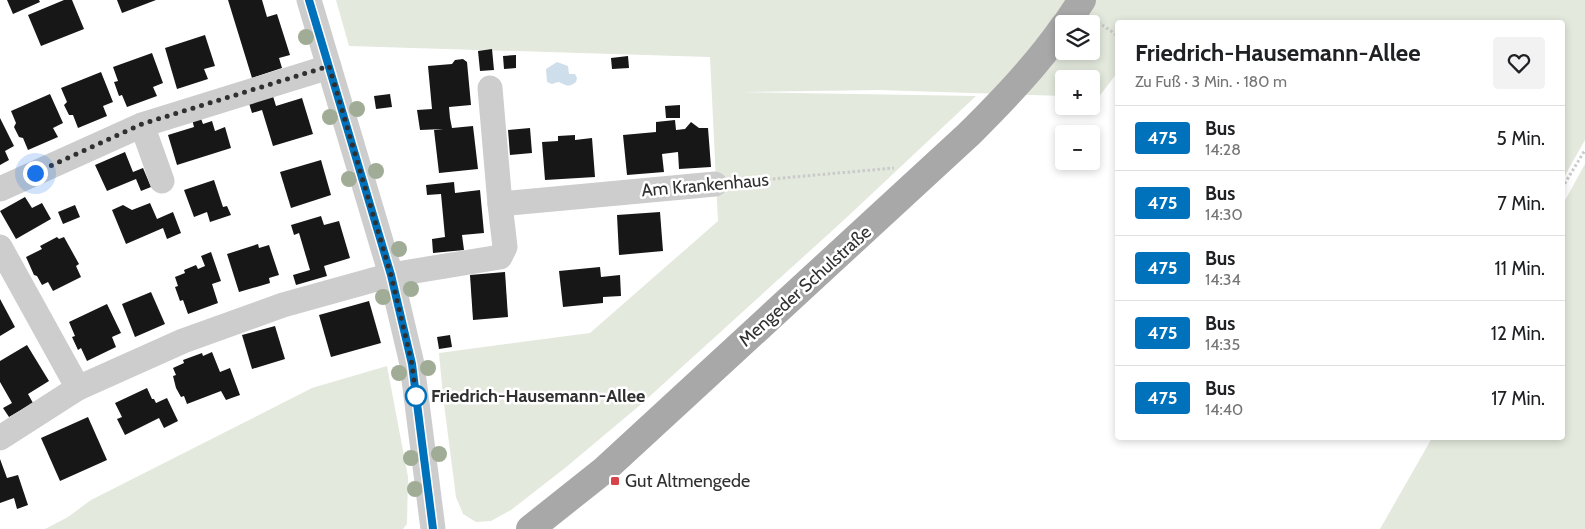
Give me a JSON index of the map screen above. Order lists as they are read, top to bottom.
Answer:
{
  "streets": {
    "main road": ["Mengeder Schulstraße"],
    "street": ["Am Krankenhaus"]
  },
  "places": {
    "other": ["Friedrich-Hausemann-Allee"],
    "transit": ["Gut Altmengede"]
  },
  "lines": ["bus line 475"],
  "page": {
    "map_buttons": ["+", "−"],
    "heading": ["Friedrich-Hausemann-Allee", "Zu Fuß · 3 Min. · 180 m"],
    "list": [
      {
        "mark": "475",
        "name": "Bus",
        "note": "14:28",
        "value": "5 Min."
      },
      {
        "mark": "475",
        "name": "Bus",
        "note": "14:30",
        "value": "7 Min."
      },
      {
        "mark": "475",
        "name": "Bus",
        "note": "14:34",
        "value": "11 Min."
      },
      {
        "mark": "475",
        "name": "Bus",
        "note": "14:35",
        "value": "12 Min."
      },
      {
        "mark": "475",
        "name": "Bus",
        "note": "14:40",
        "value": "17 Min."
      }
    ]
  }
}
